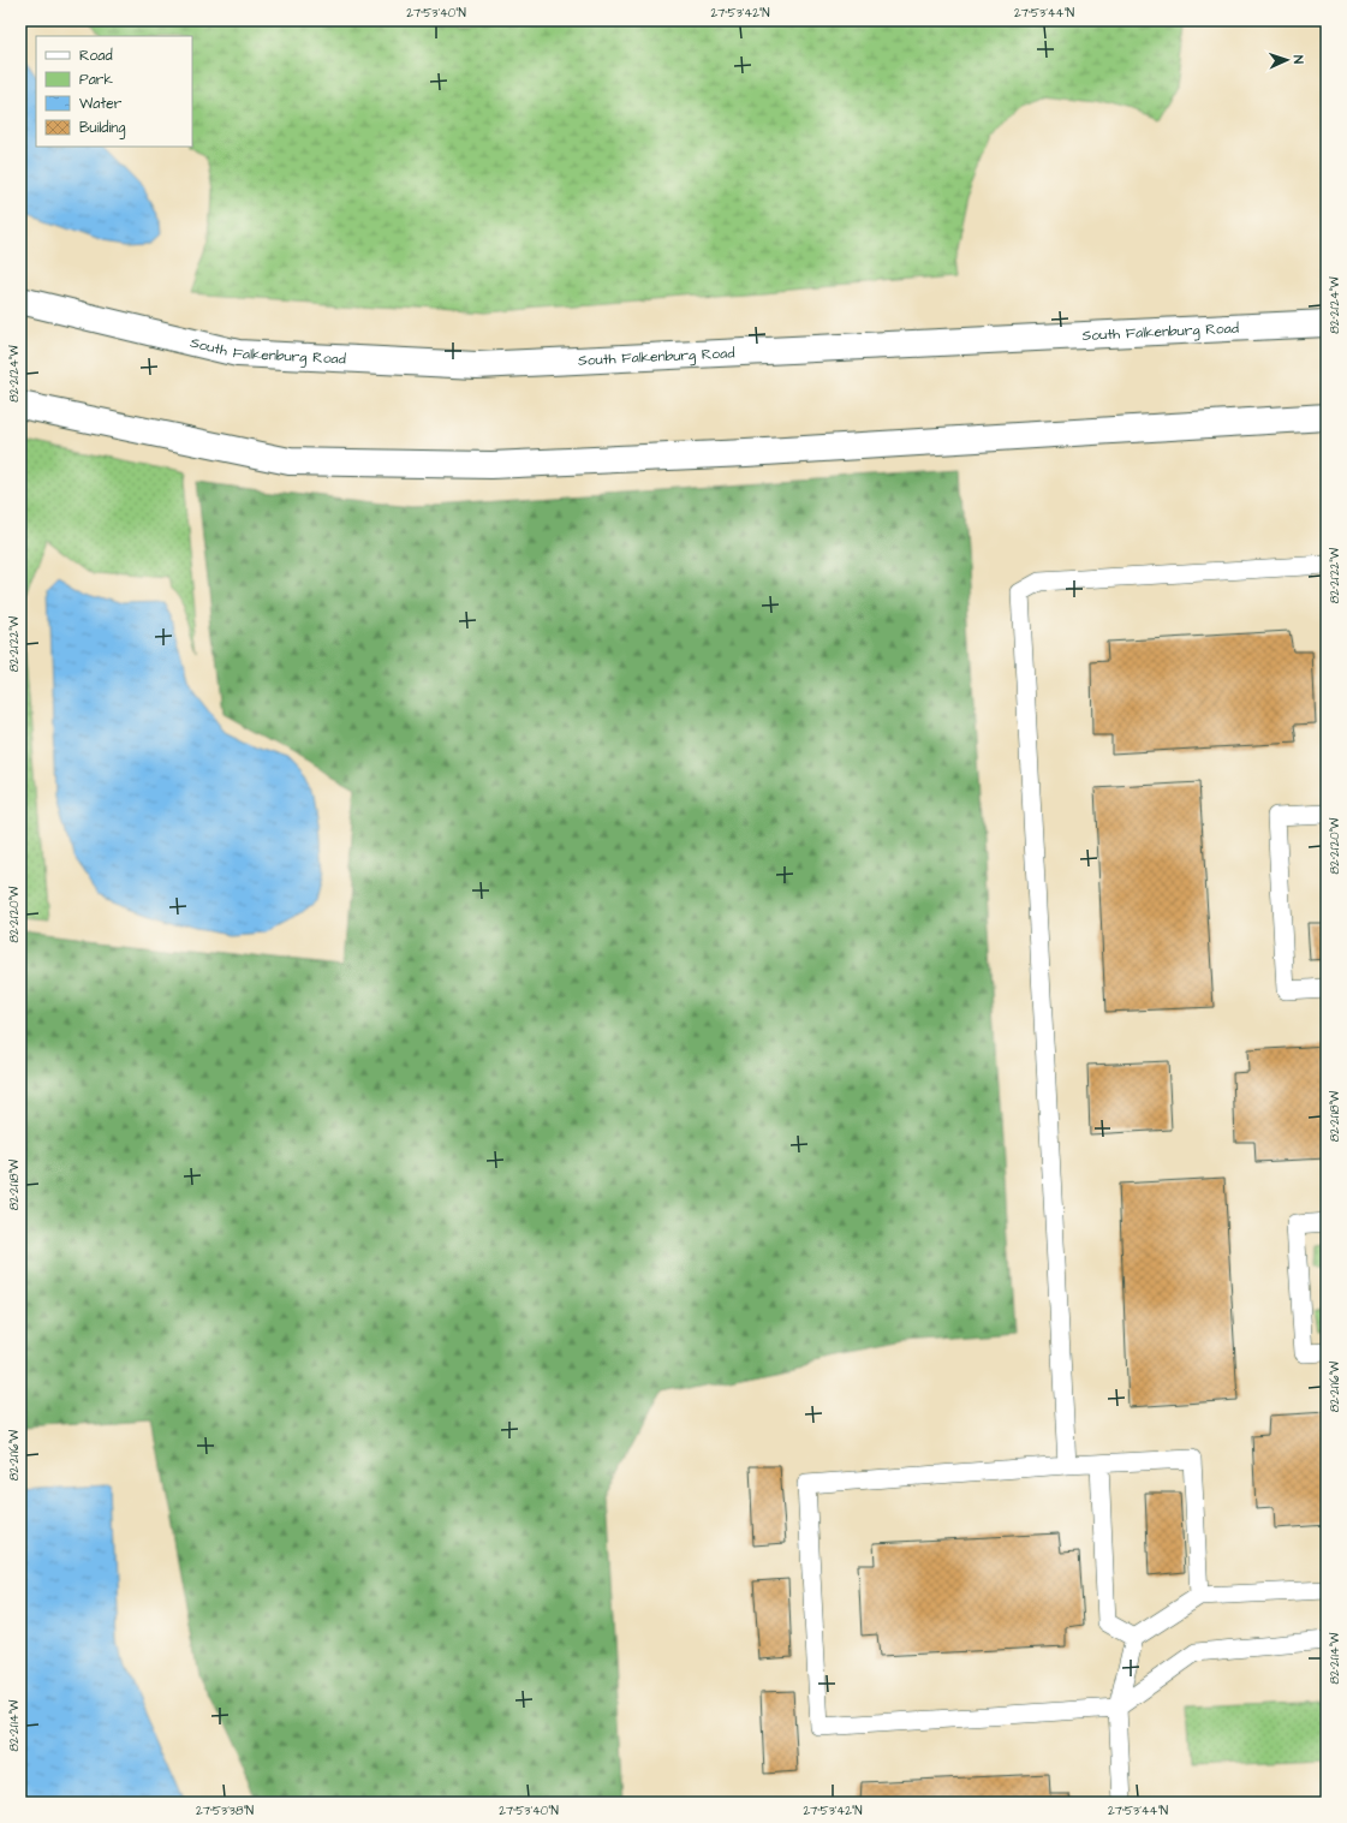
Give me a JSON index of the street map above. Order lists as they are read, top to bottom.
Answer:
{
  "streets": {
    "street": ["South Falkenburg Road"]
  },
  "legend": [
    "Road",
    "Park",
    "Water",
    "Building"
  ],
  "north": "right",
  "coordinates": [
    "27°53'40\"N",
    "27°53'42\"N",
    "27°53'44\"N",
    "82°21'24\"W",
    "82°21'22\"W",
    "82°21'20\"W",
    "82°21'18\"W",
    "82°21'16\"W",
    "82°21'14\"W",
    "27°53'38\"N"
  ]
}
